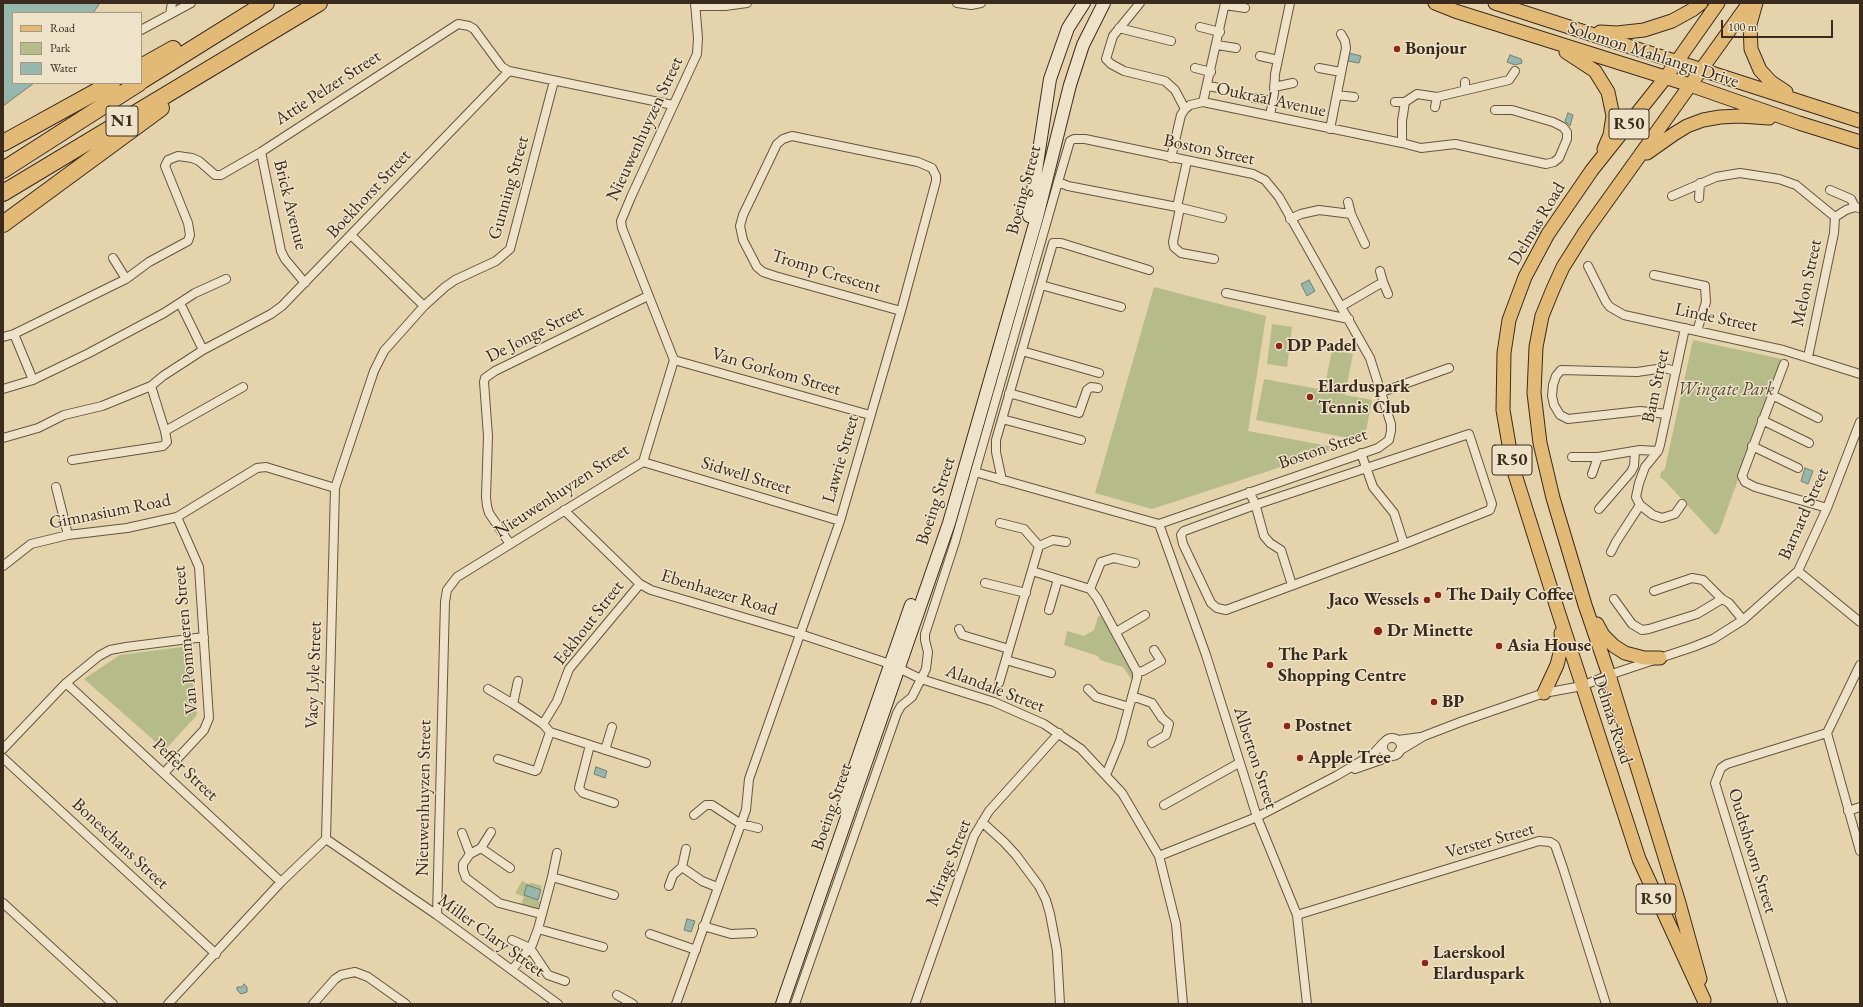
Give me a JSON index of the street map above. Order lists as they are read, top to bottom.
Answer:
{
  "streets": {
    "highway": ["N1"],
    "main road": [
      "Solomon Mahlangu Drive",
      "R50",
      "Boeing Street",
      "Delmas Road"
    ],
    "street": [
      "Attie Pelzer Street",
      "Oukraal Avenue",
      "Nieuwenhuyzen Street",
      "Boston Street",
      "Gunning Street",
      "Boekhorst Street",
      "Brick Avenue",
      "Tromp Crescent",
      "Melon Street",
      "Linde Street",
      "De Jonge Street",
      "Van Gorkom Street",
      "Bam Street",
      "Lawrie Street",
      "Sidwell Street",
      "Gimnasium Road",
      "Barnard Street",
      "Ebenhaezer Road",
      "Eekhout Street",
      "Van Pommeren Street",
      "Vacy Lyle Street",
      "Alandale Street",
      "Alberton Street",
      "Peffer Street",
      "Verster Street",
      "Boneschans Street",
      "Oudtshoorn Street",
      "Mirage Street",
      "Miller Clary Street"
    ]
  },
  "crossings": [
    ["Solomon Mahlangu Drive", "R50"],
    ["Solomon Mahlangu Drive", "Delmas Road"],
    ["Attie Pelzer Street", "Boekhorst Street"],
    ["Attie Pelzer Street", "Brick Avenue"],
    ["R50", "Delmas Road"],
    ["Nieuwenhuyzen Street", "De Jonge Street"],
    ["Nieuwenhuyzen Street", "Van Gorkom Street"],
    ["Nieuwenhuyzen Street", "Sidwell Street"],
    ["Nieuwenhuyzen Street", "Ebenhaezer Road"],
    ["Nieuwenhuyzen Street", "Miller Clary Street"],
    ["Boston Street", "Boeing Street"],
    ["Boston Street", "Alberton Street"],
    ["Gunning Street", "Vacy Lyle Street"],
    ["Boeing Street", "Ebenhaezer Road"],
    ["Boeing Street", "Alandale Street"],
    ["Boekhorst Street", "Brick Avenue"],
    ["Delmas Road", "Barnard Street"],
    ["Tromp Crescent", "Lawrie Street"],
    ["Melon Street", "Linde Street"],
    ["Linde Street", "Bam Street"],
    ["Van Gorkom Street", "Lawrie Street"],
    ["Lawrie Street", "Sidwell Street"],
    ["Lawrie Street", "Ebenhaezer Road"],
    ["Gimnasium Road", "Van Pommeren Street"],
    ["Gimnasium Road", "Vacy Lyle Street"],
    ["Barnard Street", "Alandale Street"],
    ["Barnard Street", "Alberton Street"],
    ["Ebenhaezer Road", "Eekhout Street"],
    ["Ebenhaezer Road", "Alandale Street"],
    ["Van Pommeren Street", "Peffer Street"],
    ["Vacy Lyle Street", "Miller Clary Street"],
    ["Alandale Street", "Mirage Street"],
    ["Alberton Street", "Verster Street"]
  ],
  "parks": ["Wingate Park"],
  "places": [
    "Bonjour",
    "DP Padel",
    "Elarduspark Tennis Club",
    "The Daily Coffee",
    "Jaco Wessels",
    "Dr Minette",
    "Asia House",
    "The Park Shopping Centre",
    "BP",
    "Postnet",
    "Apple Tree",
    "Laerskool Elarduspark"
  ],
  "legend": ["Road", "Park", "Water"],
  "scale_bar": "100 m"
}
